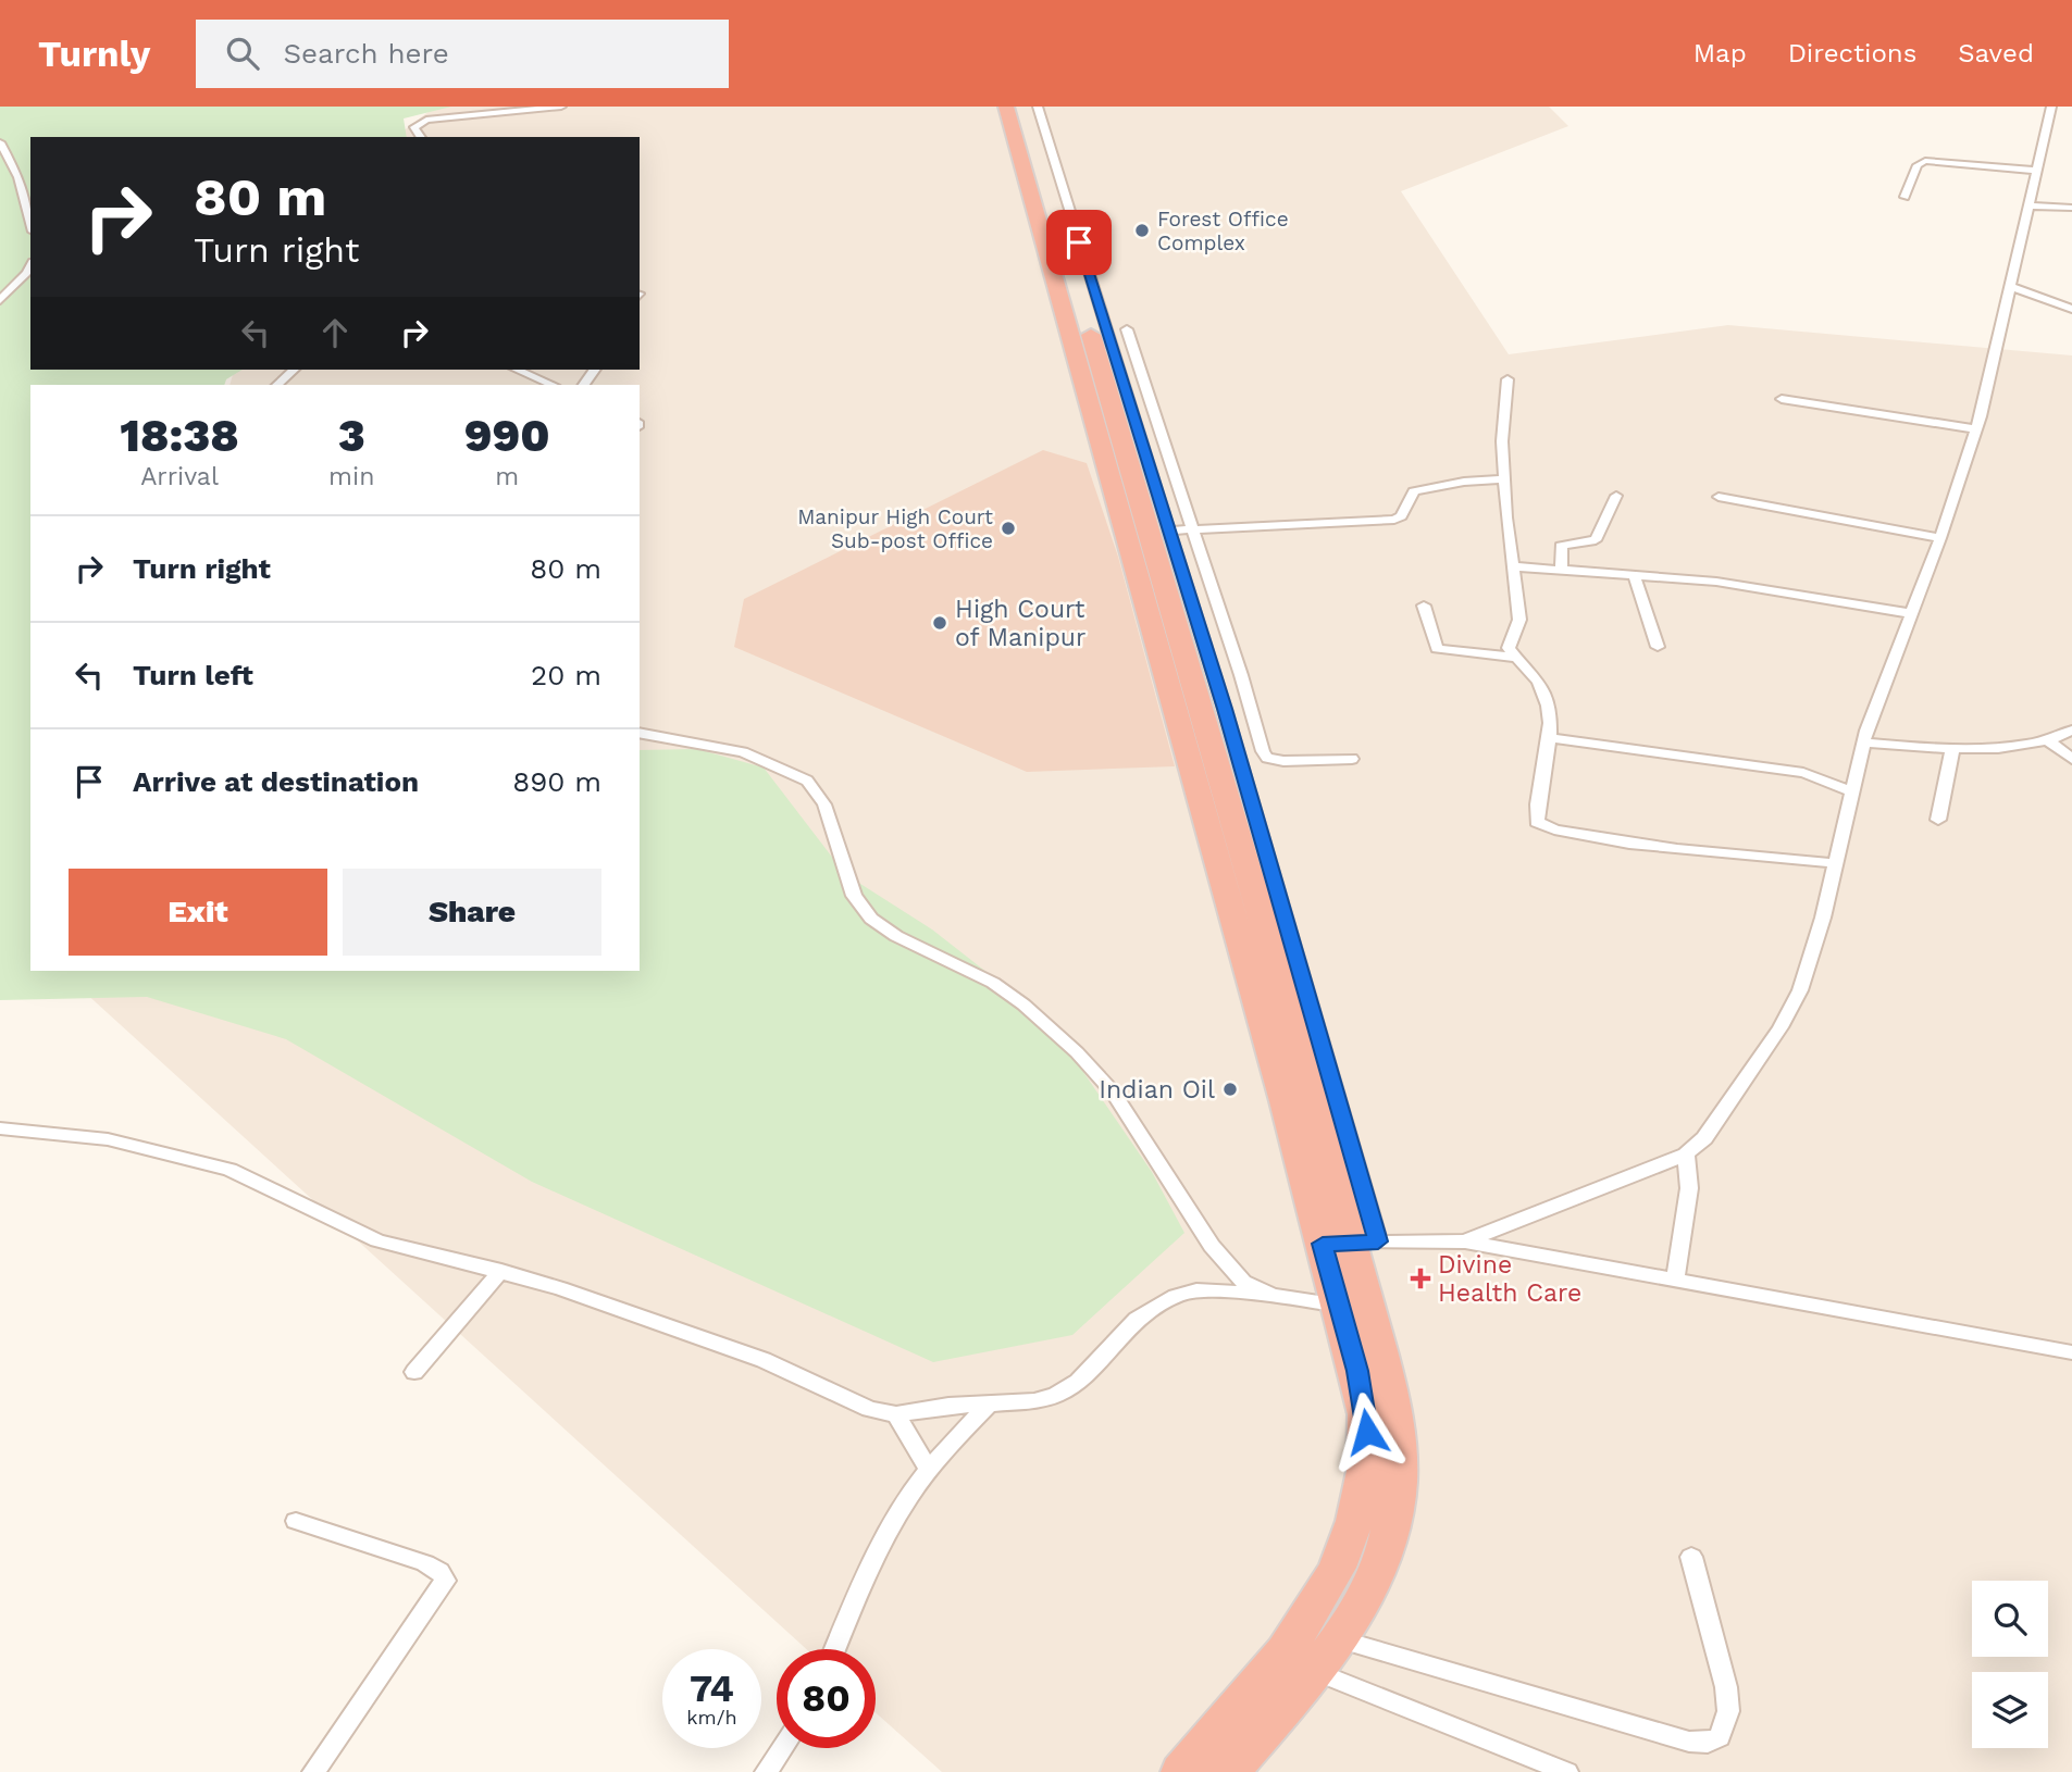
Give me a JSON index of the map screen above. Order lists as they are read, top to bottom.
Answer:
{
  "places": {
    "other": [
      "Forest Office Complex",
      "Manipur High Court Sub-post Office",
      "High Court of Manipur",
      "Indian Oil"
    ],
    "health": ["Divine Health Care"]
  },
  "page": {
    "header": "Turnly",
    "search": "Search here",
    "nav": ["Map", "Directions", "Saved"],
    "turn": ["80 m", "Turn right"],
    "eta": [
      "18:38",
      "Arrival",
      "3",
      "min",
      "990",
      "m"
    ],
    "list": [
      {
        "name": "Turn right",
        "value": "80 m"
      },
      {
        "name": "Turn left",
        "value": "20 m"
      },
      {
        "name": "Arrive at destination",
        "value": "890 m"
      }
    ],
    "buttons": ["Exit", "Share"],
    "speed": "74 km/h",
    "limit": "80"
  }
}
